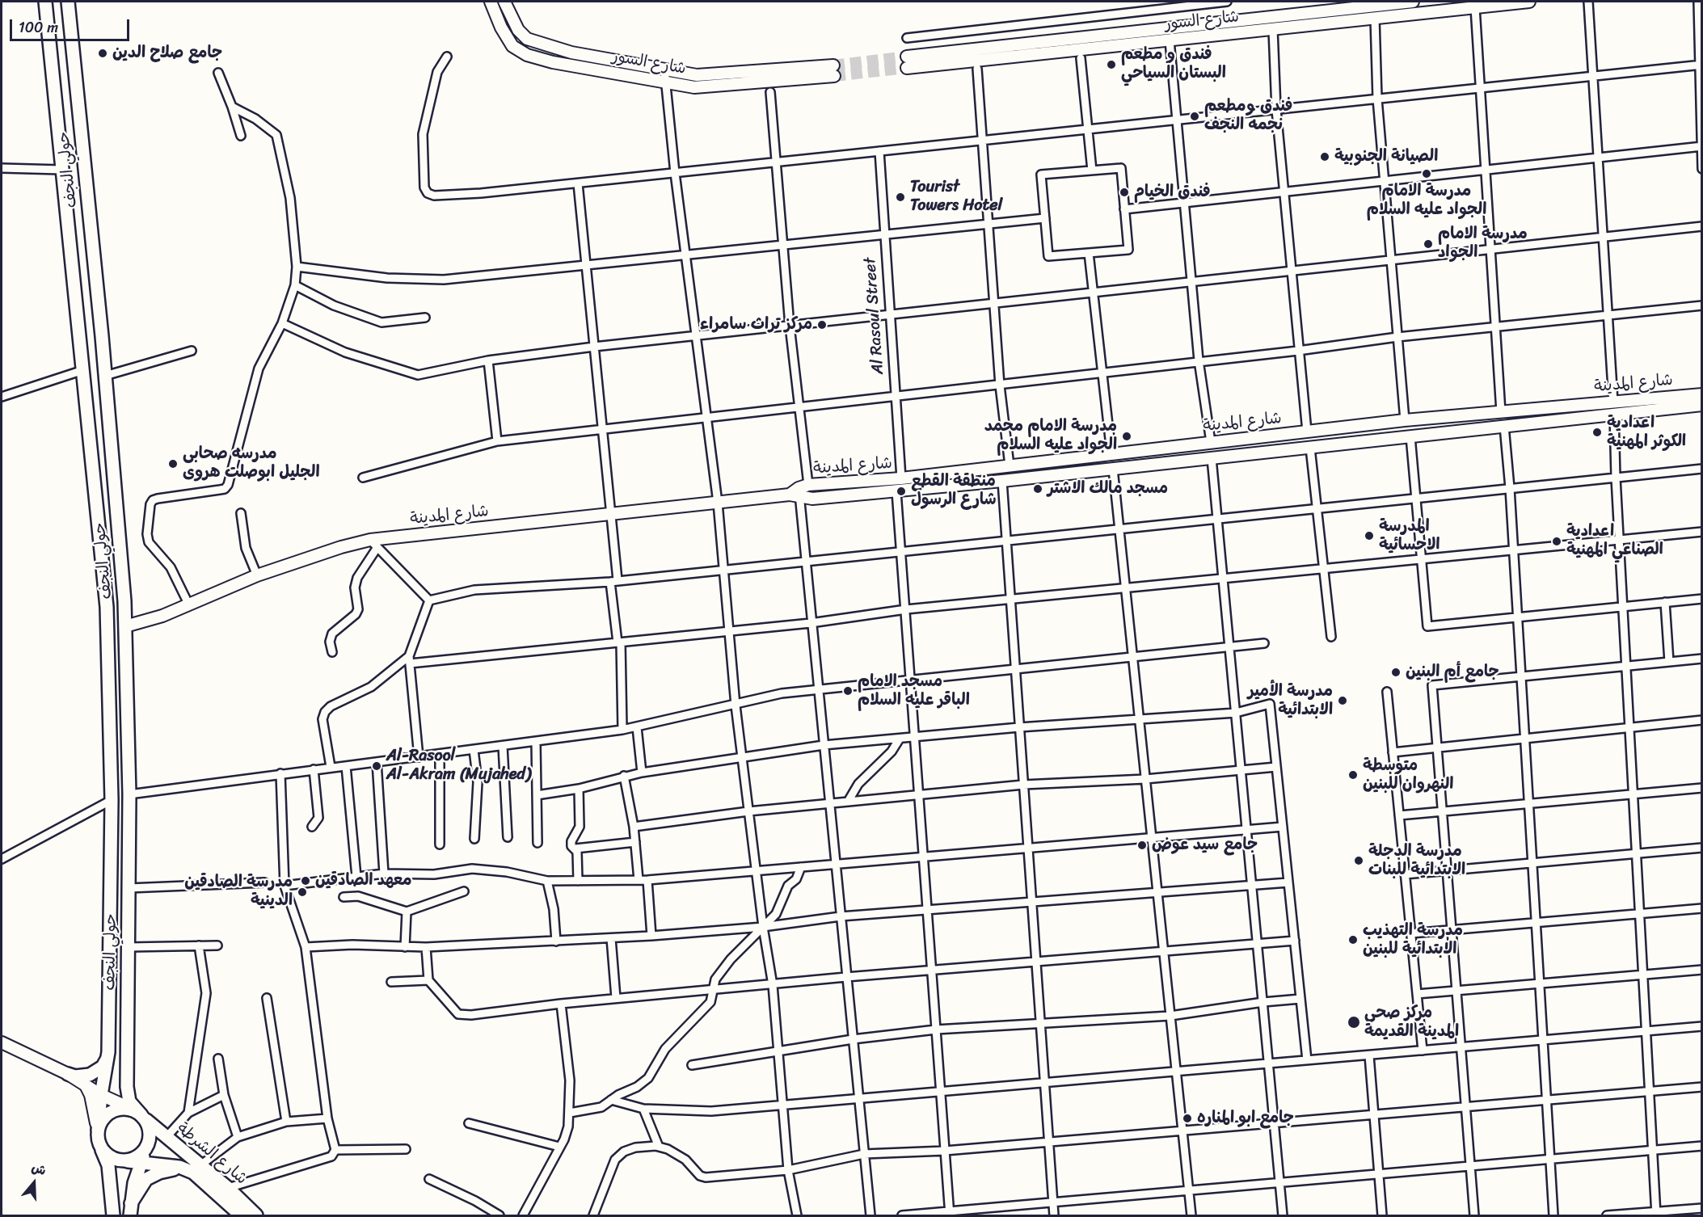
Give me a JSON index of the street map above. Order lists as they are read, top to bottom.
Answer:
{
  "streets": {
    "main road": [
      "شارع السور",
      "حولي النجف",
      "شارع المدينة",
      "شارع الشرطة"
    ],
    "street": ["Al Rasoul Street"]
  },
  "crossings": [
    ["حولي النجف", "شارع المدينة"],
    ["حولي النجف", "شارع الشرطة"],
    ["Al Rasoul Street", "شارع المدينة"]
  ],
  "places": [
    "جامع صلاح الدين",
    "فندق و مطعم البستان السياحي",
    "فندق ومطعم نجمه النجف",
    "الصيانة الجنوبية",
    "مدرسة الامام الجواد عليه السلام",
    "فندق الخيام",
    "Tourist Towers Hotel",
    "مدرسة الامام الجواد",
    "مركز تراث سامراء",
    "اعدادية الكوثر المهنية",
    "مدرسة الامام محمد الجواد عليه السلام",
    "مدرسه صحابی الجلیل ابوصلت هروی",
    "مسجد مالك الاشتر",
    "منطقة القطع شارع الرسول",
    "المدرسة الاحسائية",
    "اعدادية الصناعي المهنية",
    "جامع أم البنين",
    "مسجد الامام الباقر عليه السلام",
    "مدرسة الأمير الابتدائية",
    "Al-Rasool Al-Akram (Mujahed)",
    "متوسطة النهروان للبنين",
    "جامع سيد عوض",
    "مدرسة الدجلة الابتدائية للبنات",
    "معهد الصادقين",
    "مدرسة الصادقين الدينية",
    "مدرسة التهذيب الابتدائية للبنين",
    "مركز صحي المدينة القديمة",
    "جامع ابو المناره"
  ],
  "scale_bar": "100 m",
  "north": "top"
}
